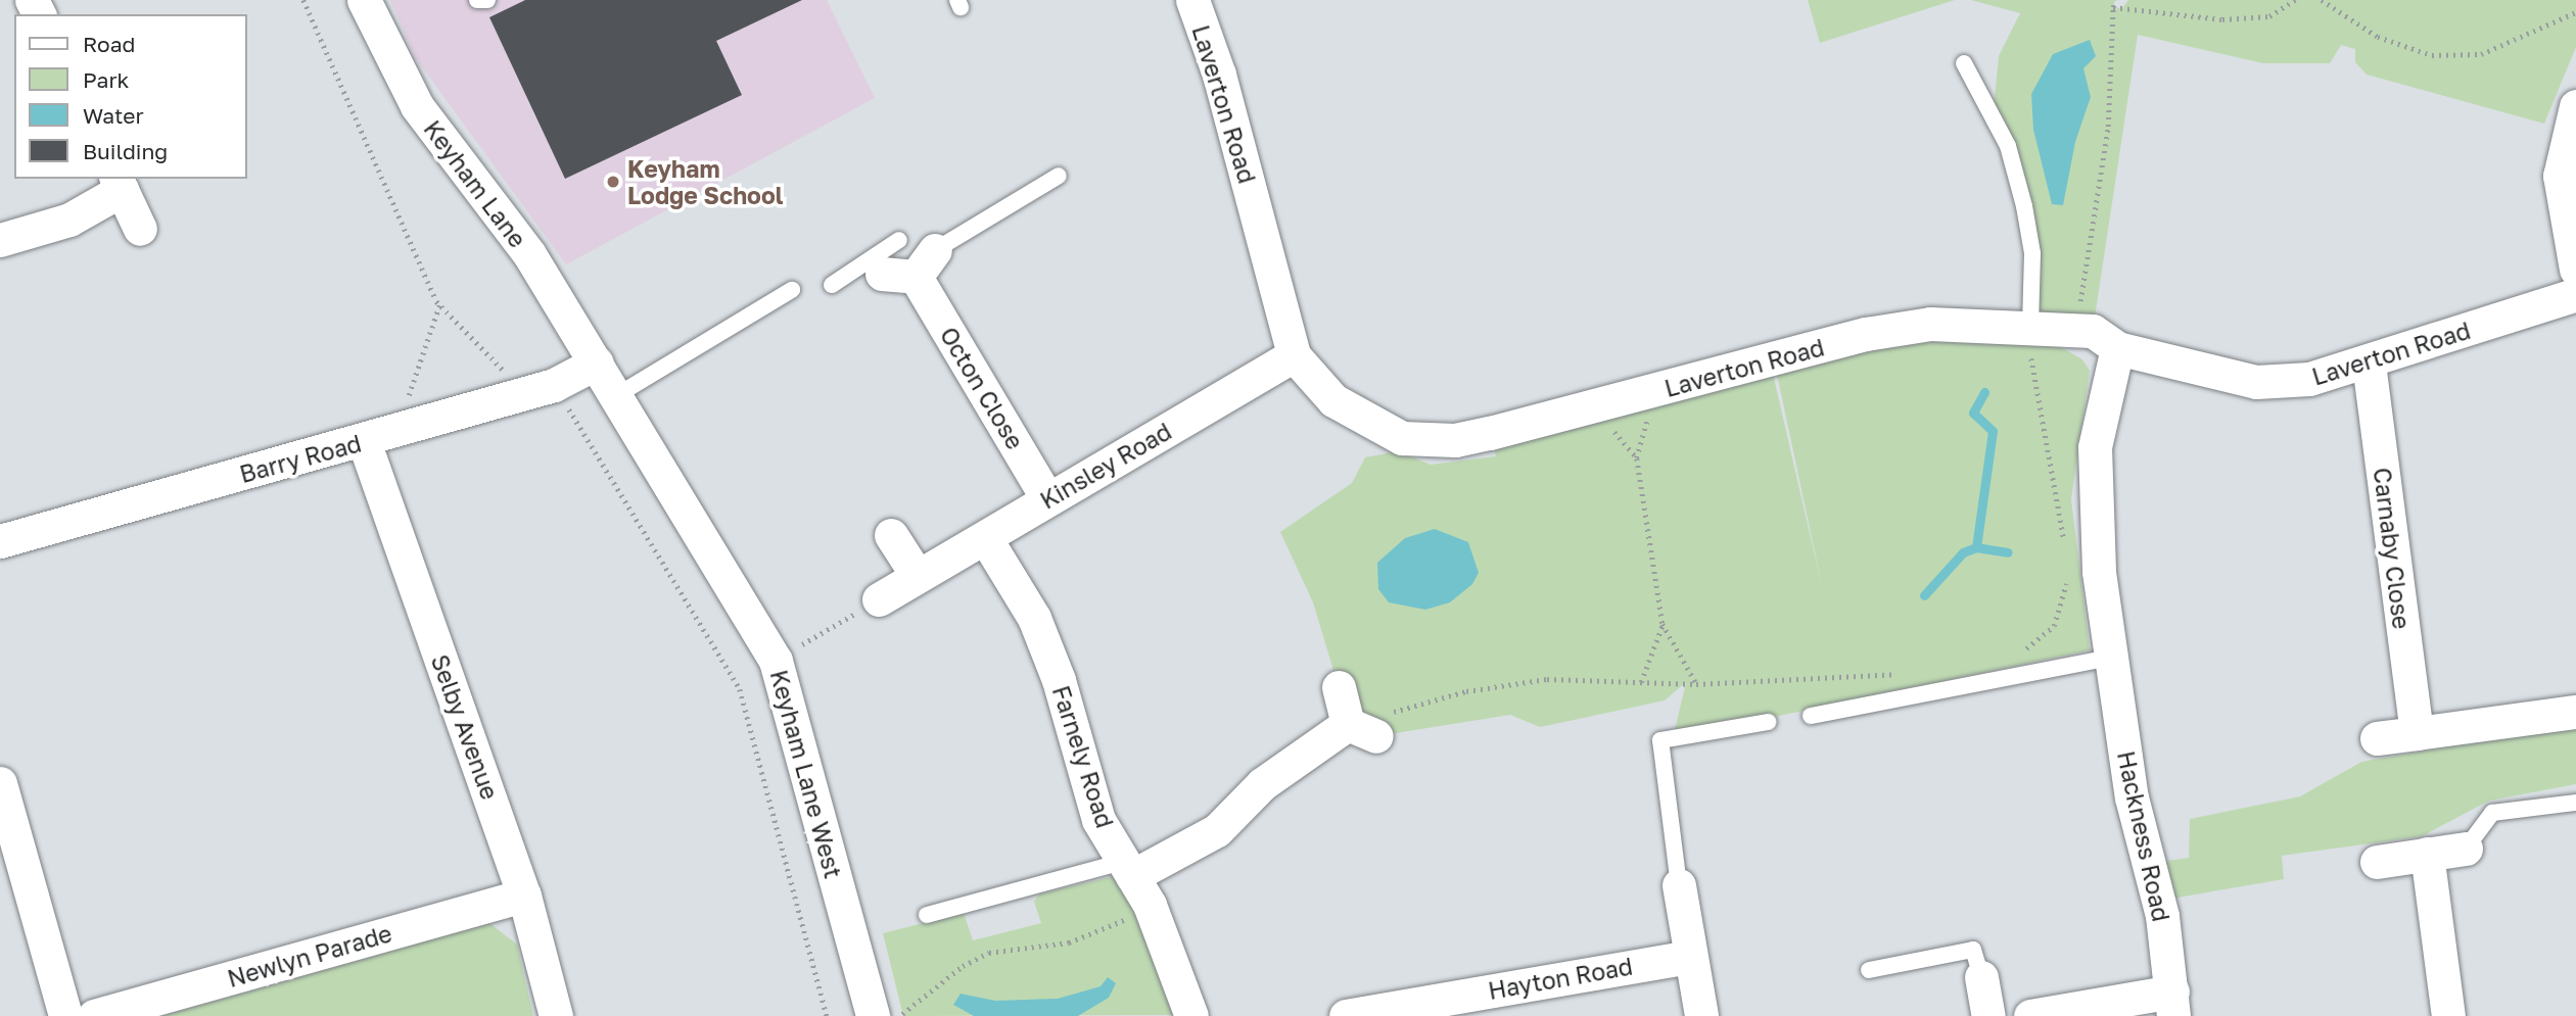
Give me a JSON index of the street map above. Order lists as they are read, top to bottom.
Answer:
{
  "streets": {
    "street": [
      "Laverton Road",
      "Keyham Lane",
      "Octon Close",
      "Barry Road",
      "Kinsley Road",
      "Carnaby Close",
      "Selby Avenue",
      "Farnely Road",
      "Keyham Lane West",
      "Hackness Road",
      "Newlyn Parade",
      "Hayton Road"
    ]
  },
  "crossings": [
    ["Laverton Road", "Kinsley Road"],
    ["Laverton Road", "Carnaby Close"],
    ["Laverton Road", "Hackness Road"],
    ["Keyham Lane", "Barry Road"],
    ["Keyham Lane", "Keyham Lane West"],
    ["Octon Close", "Kinsley Road"],
    ["Barry Road", "Selby Avenue"],
    ["Barry Road", "Keyham Lane West"],
    ["Kinsley Road", "Farnely Road"],
    ["Selby Avenue", "Newlyn Parade"]
  ],
  "places": ["Keyham Lodge School"],
  "legend": [
    "Road",
    "Park",
    "Water",
    "Building"
  ]
}
